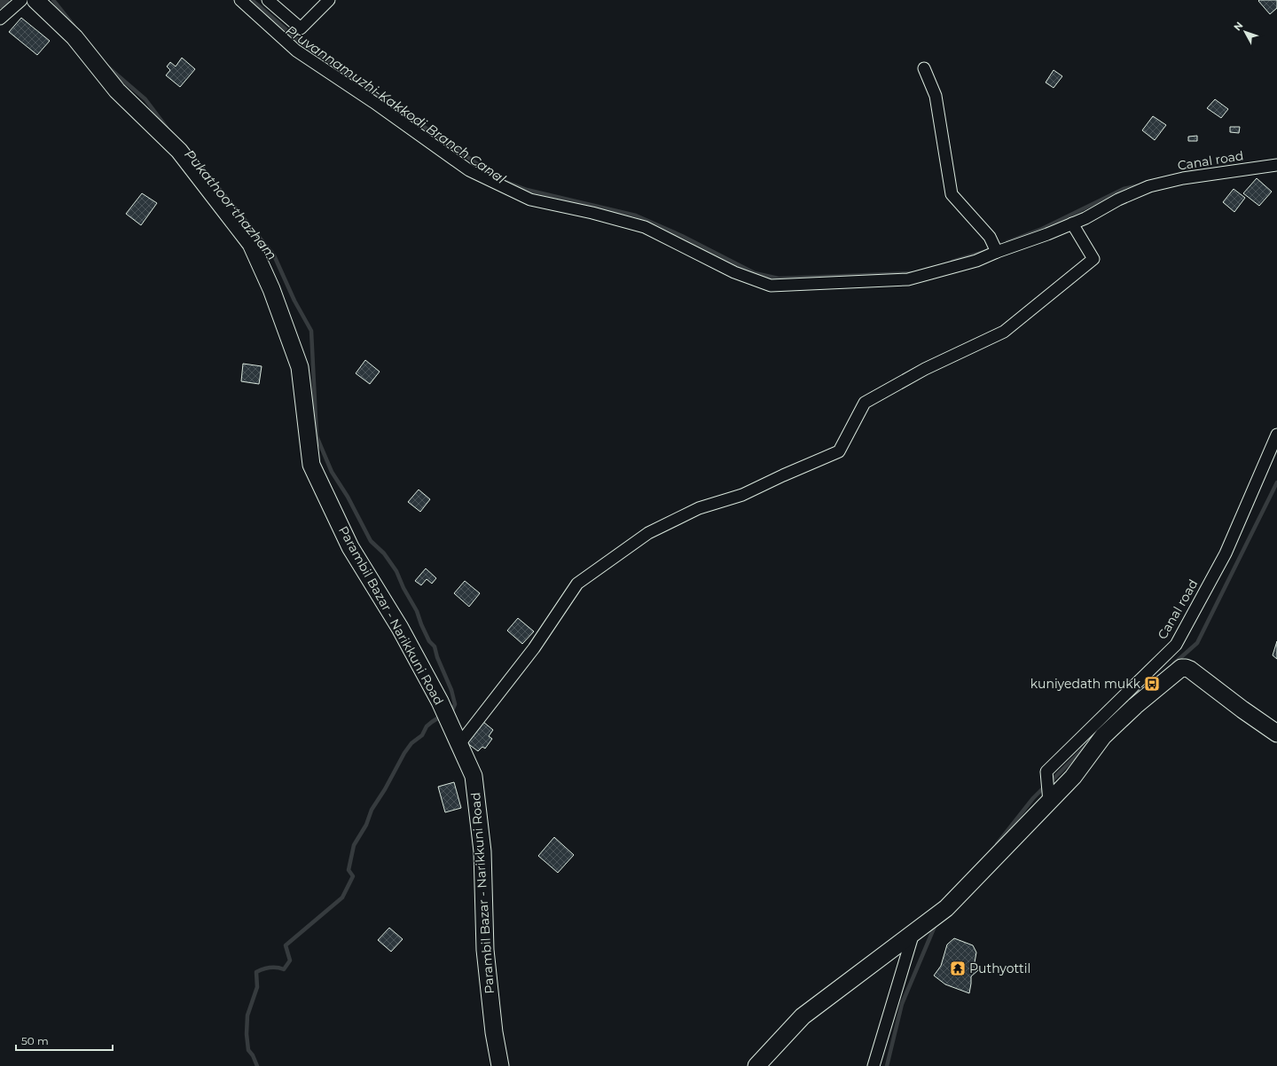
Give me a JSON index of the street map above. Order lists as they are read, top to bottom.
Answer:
{
  "streets": {
    "main road": ["Parambil Bazar - Narikkuni Road"],
    "street": ["Canal road"]
  },
  "water": ["Pruvannamuzhi-Kakkodi Branch Canal", "Pukathoor thazham"],
  "places": {
    "bus stop": ["kuniyedath mukk"],
    "temple": ["Puthyottil"]
  },
  "scale_bar": "50 m",
  "north": "top left"
}
